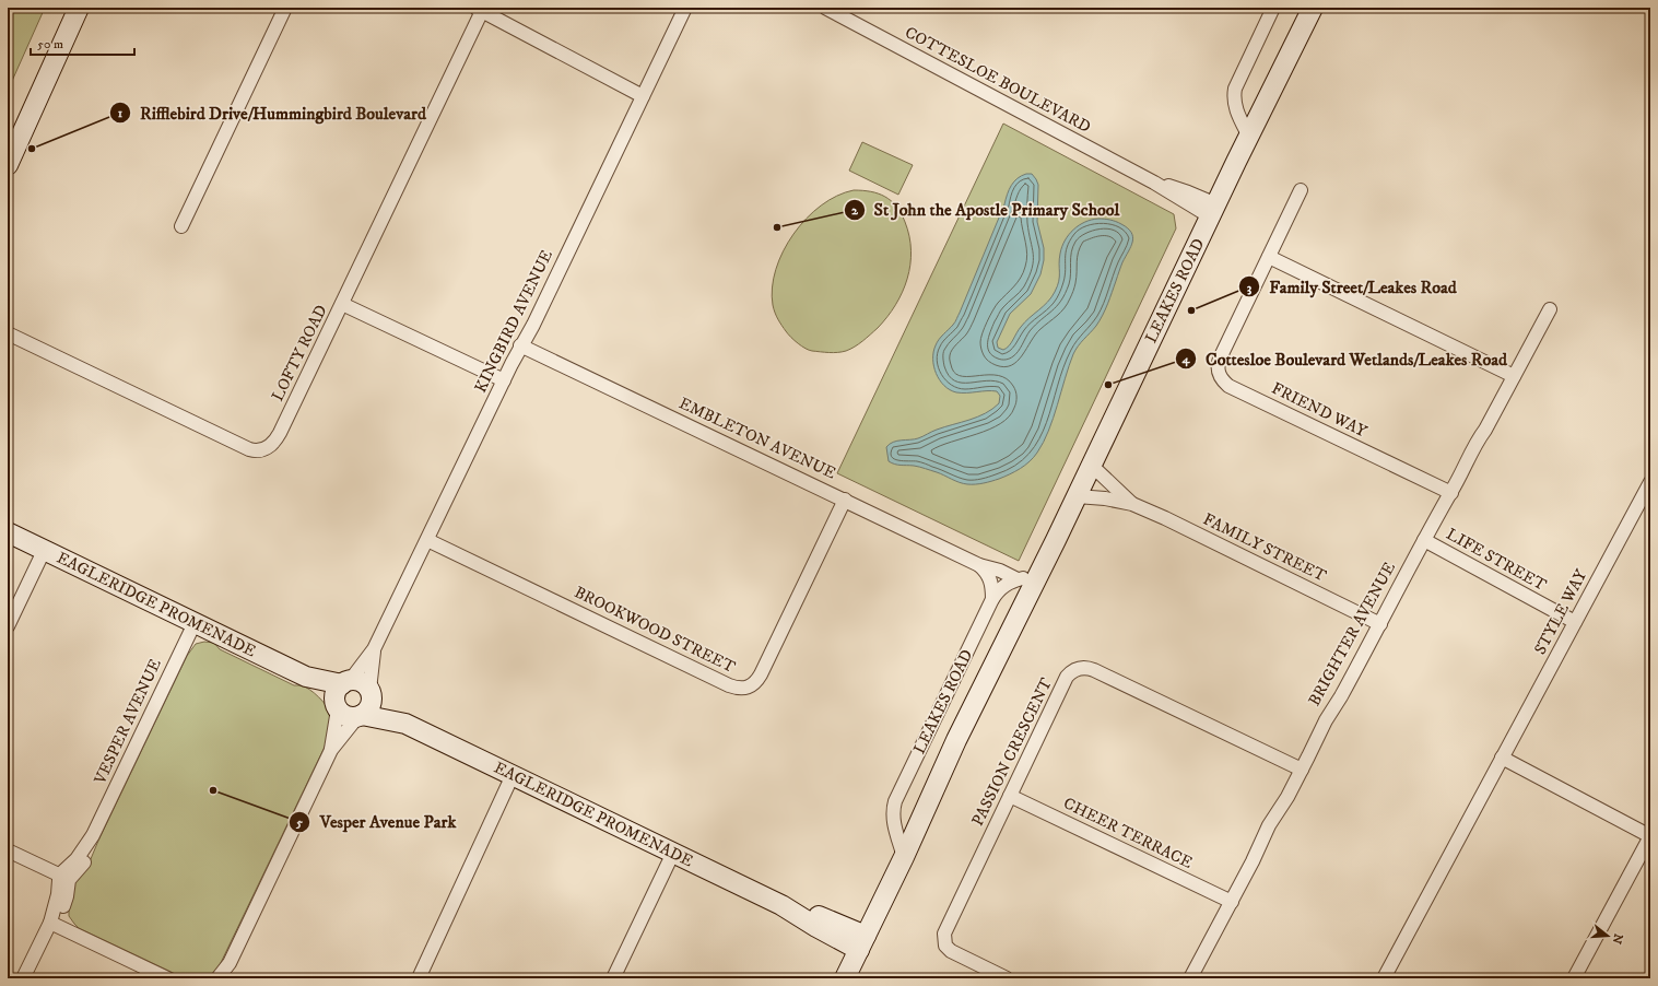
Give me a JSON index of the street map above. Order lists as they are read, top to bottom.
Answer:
{
  "streets": {
    "street": [
      "COTTESLOE BOULEVARD",
      "LEAKES ROAD",
      "KINGBIRD AVENUE",
      "LOFTY ROAD",
      "FRIEND WAY",
      "EMBLETON AVENUE",
      "FAMILY STREET",
      "LIFE STREET",
      "EAGLERIDGE PROMENADE",
      "STYLE WAY",
      "BROOKWOOD STREET",
      "BRIGHTER AVENUE",
      "VESPER AVENUE",
      "PASSION CRESCENT",
      "CHEER TERRACE"
    ]
  },
  "crossings": [
    ["COTTESLOE BOULEVARD", "LEAKES ROAD"],
    ["LEAKES ROAD", "EMBLETON AVENUE"],
    ["LEAKES ROAD", "FAMILY STREET"],
    ["LEAKES ROAD", "EAGLERIDGE PROMENADE"],
    ["KINGBIRD AVENUE", "EMBLETON AVENUE"],
    ["KINGBIRD AVENUE", "EAGLERIDGE PROMENADE"],
    ["KINGBIRD AVENUE", "BROOKWOOD STREET"],
    ["FRIEND WAY", "BRIGHTER AVENUE"],
    ["EMBLETON AVENUE", "BROOKWOOD STREET"],
    ["FAMILY STREET", "BRIGHTER AVENUE"],
    ["LIFE STREET", "STYLE WAY"],
    ["LIFE STREET", "BRIGHTER AVENUE"],
    ["EAGLERIDGE PROMENADE", "VESPER AVENUE"],
    ["BRIGHTER AVENUE", "PASSION CRESCENT"],
    ["BRIGHTER AVENUE", "CHEER TERRACE"],
    ["PASSION CRESCENT", "CHEER TERRACE"]
  ],
  "places": [
    "Rifflebird Drive/Hummingbird Boulevard",
    "St John the Apostle Primary School",
    "Family Street/Leakes Road",
    "Cottesloe Boulevard Wetlands/Leakes Road",
    "Vesper Avenue Park"
  ],
  "scale_bar": "50 m",
  "north": "right"
}
